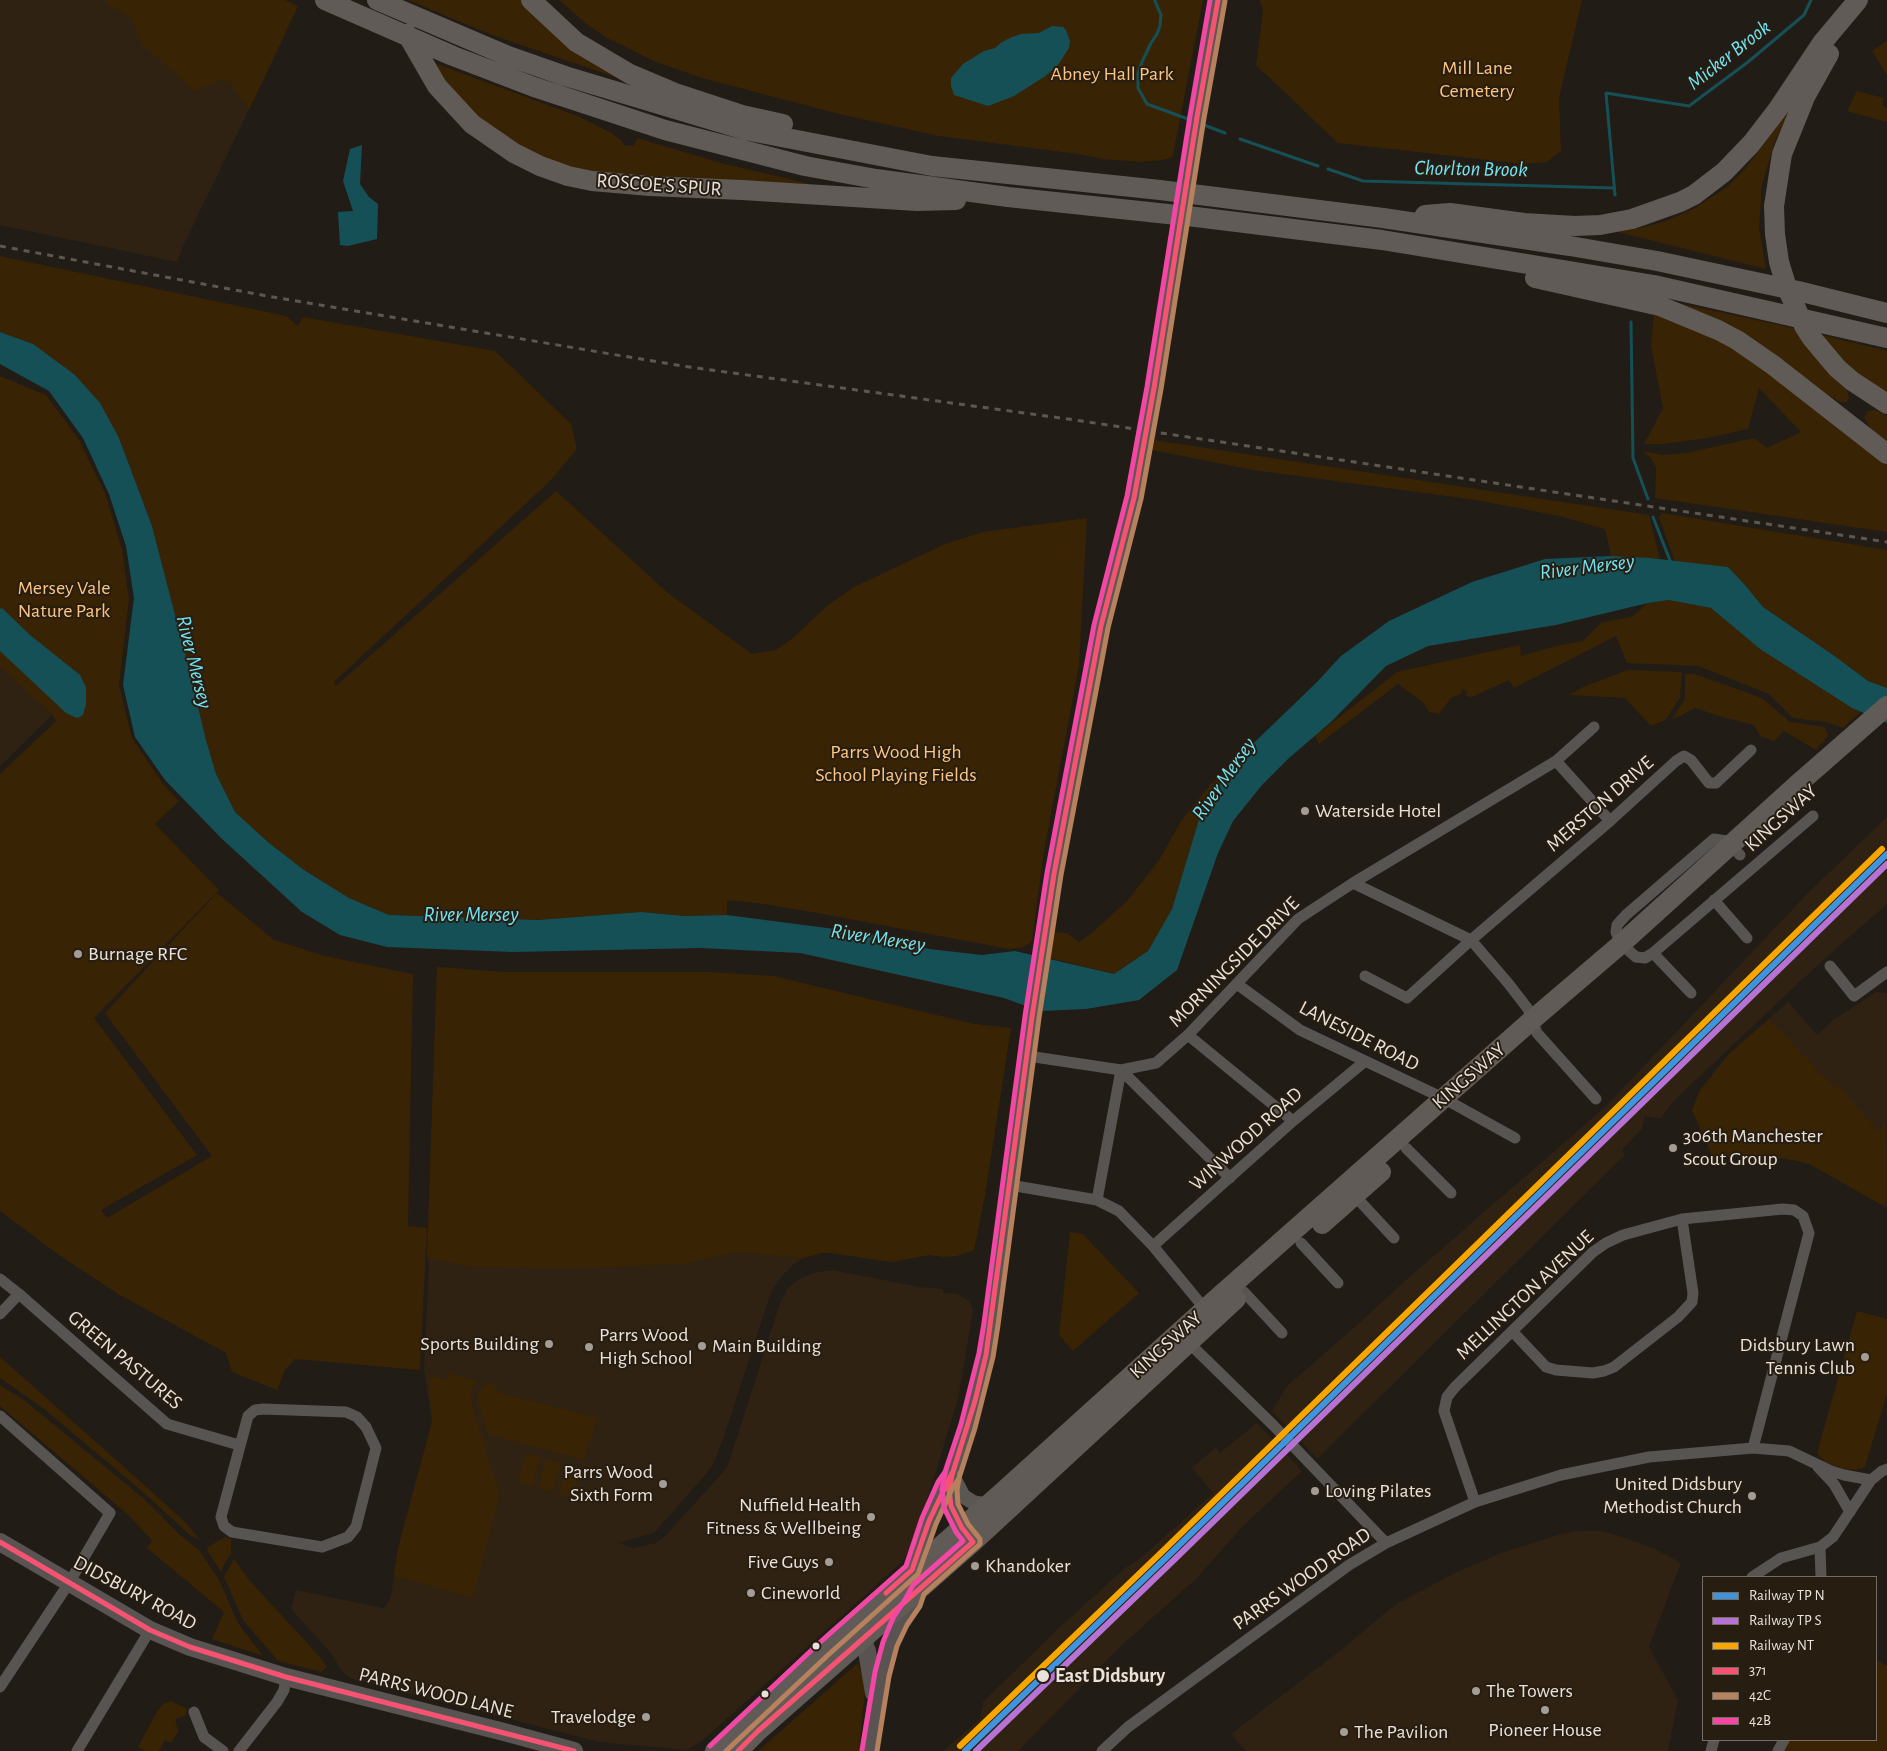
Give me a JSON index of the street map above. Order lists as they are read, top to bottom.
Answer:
{
  "streets": {
    "highway": ["ROSCOE'S SPUR", "KINGSWAY"],
    "main road": ["DIDSBURY ROAD", "PARRS WOOD LANE"],
    "street": [
      "MERSTON DRIVE",
      "MORNINGSIDE DRIVE",
      "LANESIDE ROAD",
      "WINWOOD ROAD",
      "MELLINGTON AVENUE",
      "GREEN PASTURES",
      "PARRS WOOD ROAD"
    ]
  },
  "crossings": [
    ["KINGSWAY", "LANESIDE ROAD"],
    ["MORNINGSIDE DRIVE", "LANESIDE ROAD"],
    ["LANESIDE ROAD", "WINWOOD ROAD"],
    ["MELLINGTON AVENUE", "PARRS WOOD ROAD"],
    ["DIDSBURY ROAD", "PARRS WOOD LANE"]
  ],
  "water": ["Micker Brook", "Chorlton Brook", "River Mersey"],
  "parks": [
    "Mill Lane Cemetery",
    "Abney Hall Park",
    "Mersey Vale Nature Park",
    "Parrs Wood High School Playing Fields"
  ],
  "places": [
    "Waterside Hotel",
    "Burnage RFC",
    "306th Manchester Scout Group",
    "Sports Building",
    "Main Building",
    "Parrs Wood High School",
    "Didsbury Lawn Tennis Club",
    "Parrs Wood Sixth Form",
    "Loving Pilates",
    "United Didsbury Methodist Church",
    "Nuffield Health Fitness & Wellbeing",
    "Five Guys",
    "Khandoker",
    "Cineworld",
    "East Didsbury",
    "The Towers",
    "Pioneer House",
    "Travelodge",
    "The Pavilion"
  ],
  "lines": [
    "transit line 371",
    "transit line 42B",
    "transit line 42C",
    "rail line NT"
  ],
  "legend": [
    "Railway TP N",
    "Railway TP S",
    "Railway NT",
    "371",
    "42C",
    "42B"
  ]
}
